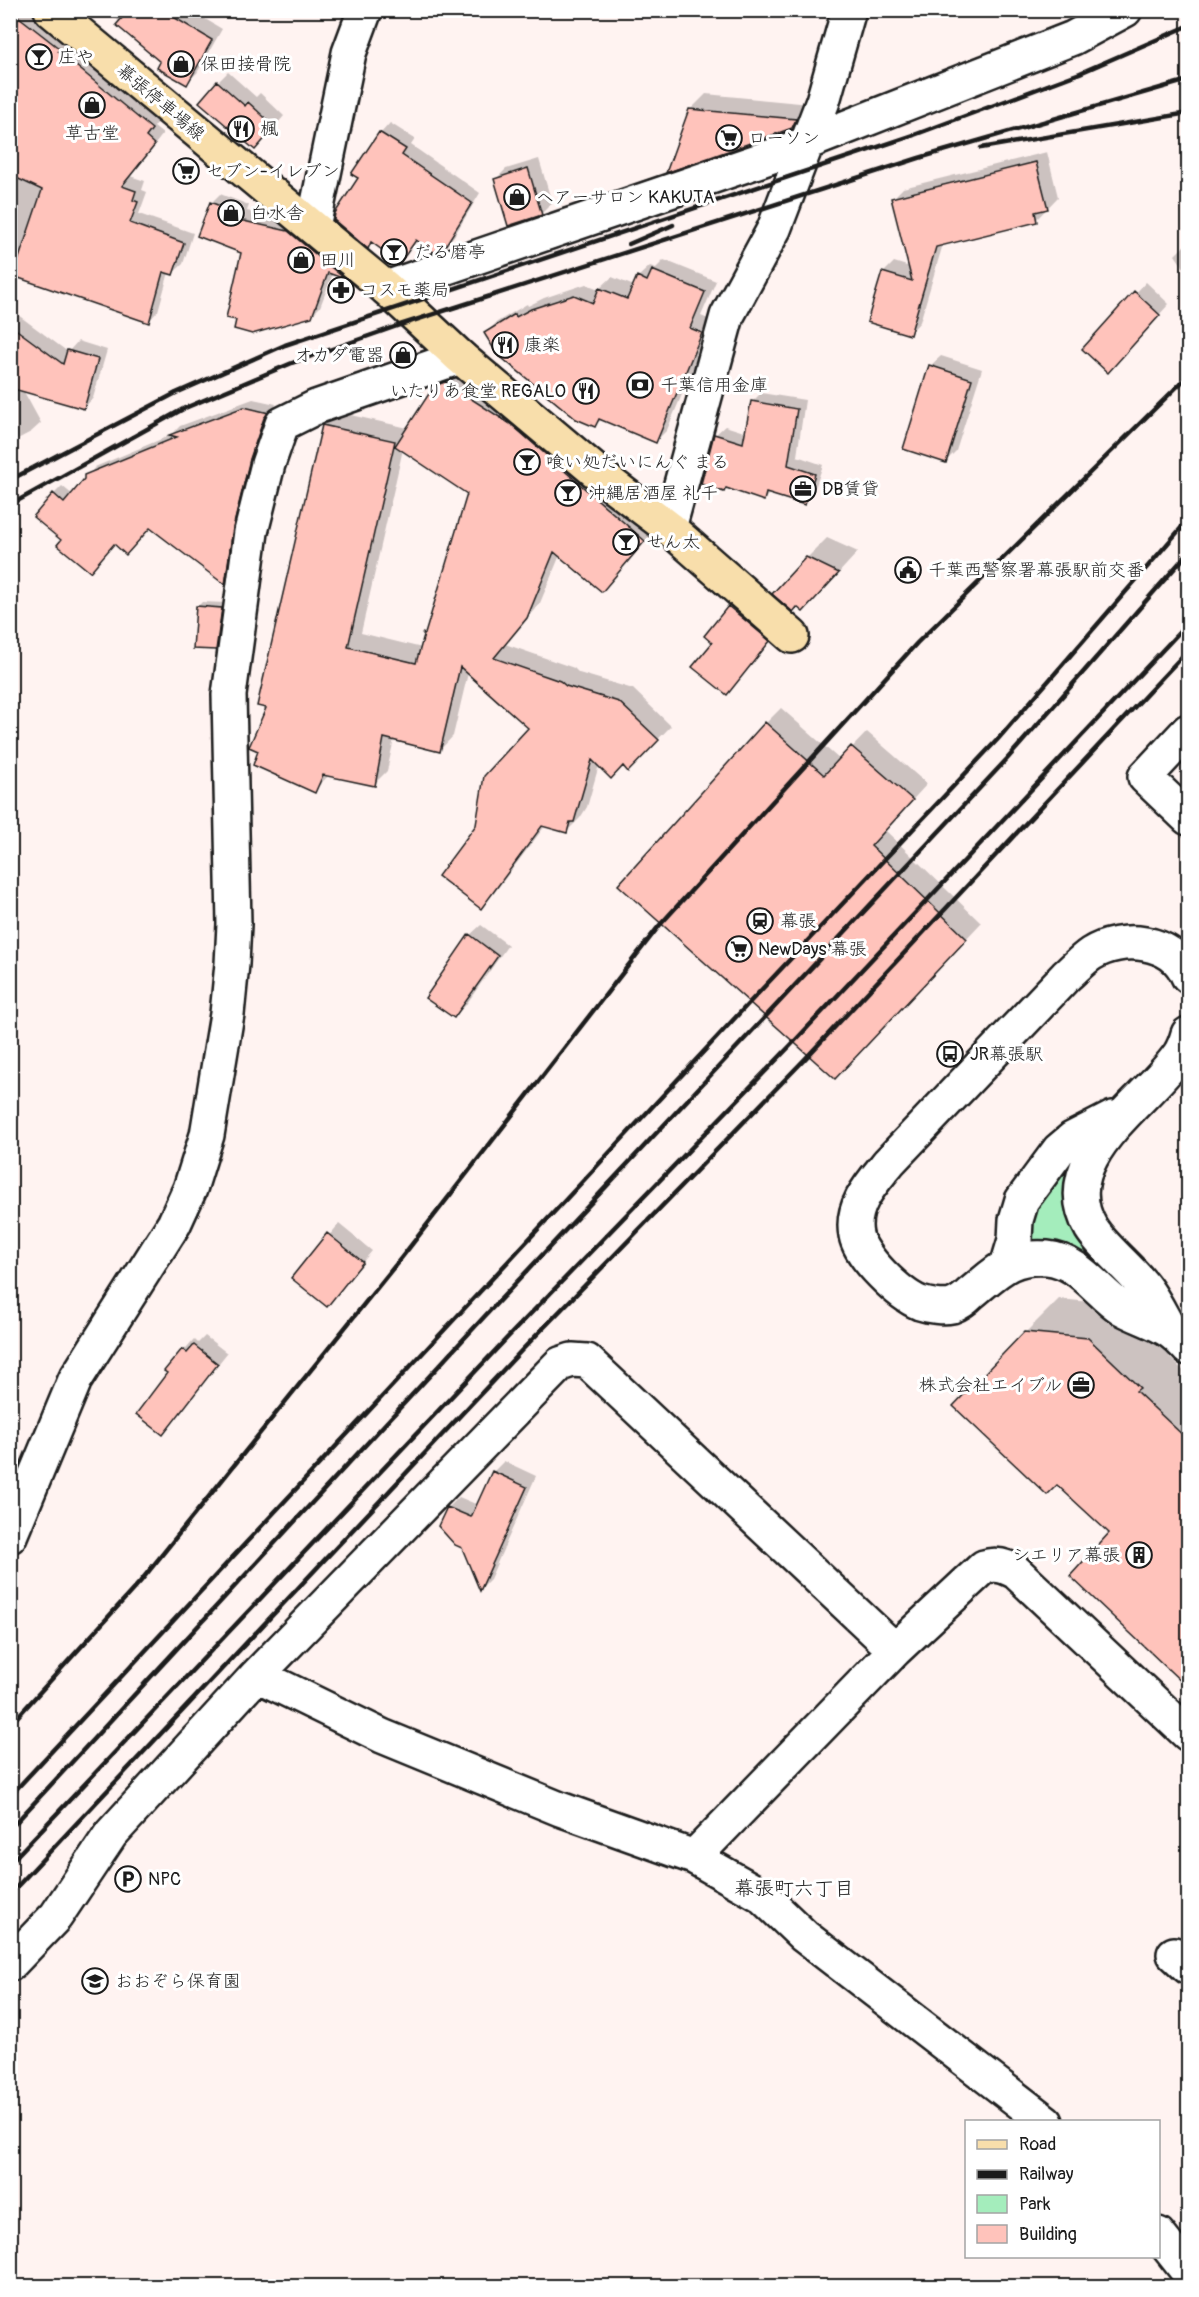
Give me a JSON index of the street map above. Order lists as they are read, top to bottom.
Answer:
{
  "streets": {
    "main road": ["幕張停車場線"]
  },
  "districts": ["幕張町六丁目"],
  "places": {
    "bar": [
      "庄や",
      "だる磨亭",
      "喰い処だいにんぐ まる",
      "沖縄居酒屋 礼千",
      "せん太"
    ],
    "shop": [
      "保田接骨院",
      "草古堂",
      "ヘアーサロン KAKUTA",
      "白水舎",
      "田川",
      "オカダ電器"
    ],
    "restaurant": ["楓", "康楽", "いたりあ食堂 REGALO"],
    "supermarket": ["ローソン", "セブン-イレブン", "NewDays 幕張"],
    "pharmacy": ["コスモ薬局"],
    "bank": ["千葉信用金庫"],
    "office": ["DB賃貸", "株式会社エイブル"],
    "public building": ["千葉西警察署幕張駅前交番"],
    "station": ["幕張"],
    "bus stop": ["JR幕張駅"],
    "building": ["シエリア幕張"],
    "parking": ["NPC"],
    "school or university": ["おおぞら保育園"]
  },
  "legend": [
    "Road",
    "Railway",
    "Park",
    "Building"
  ]
}
